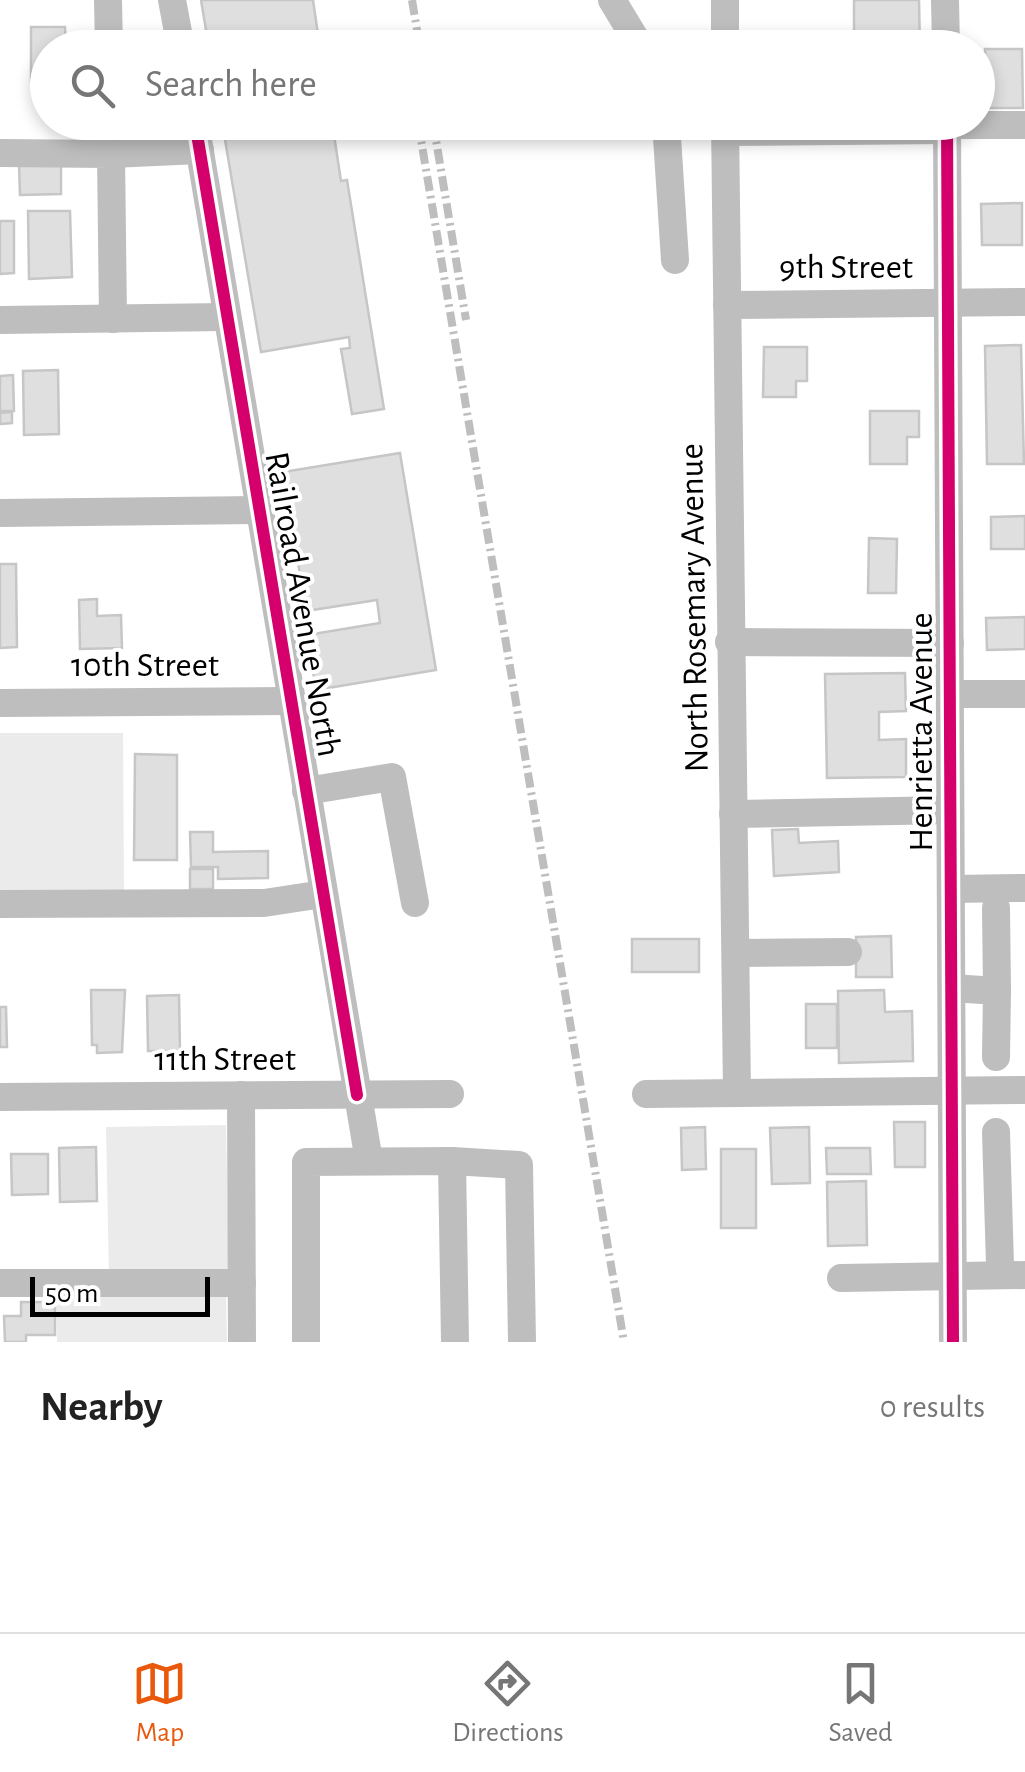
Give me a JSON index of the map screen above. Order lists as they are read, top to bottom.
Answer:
{
  "streets": {
    "street": [
      "9th Street",
      "Railroad Avenue North",
      "North Rosemary Avenue",
      "10th Street",
      "Henrietta Avenue",
      "11th Street"
    ]
  },
  "crossings": [
    ["9th Street", "North Rosemary Avenue"],
    ["9th Street", "Henrietta Avenue"],
    ["Railroad Avenue North", "10th Street"],
    ["Railroad Avenue North", "11th Street"]
  ],
  "scale_bar": "50 m",
  "page": {
    "search": "Search here",
    "scale": "50 m",
    "heading": ["Nearby", "0 results"],
    "nav": ["Map", "Directions", "Saved"]
  }
}
